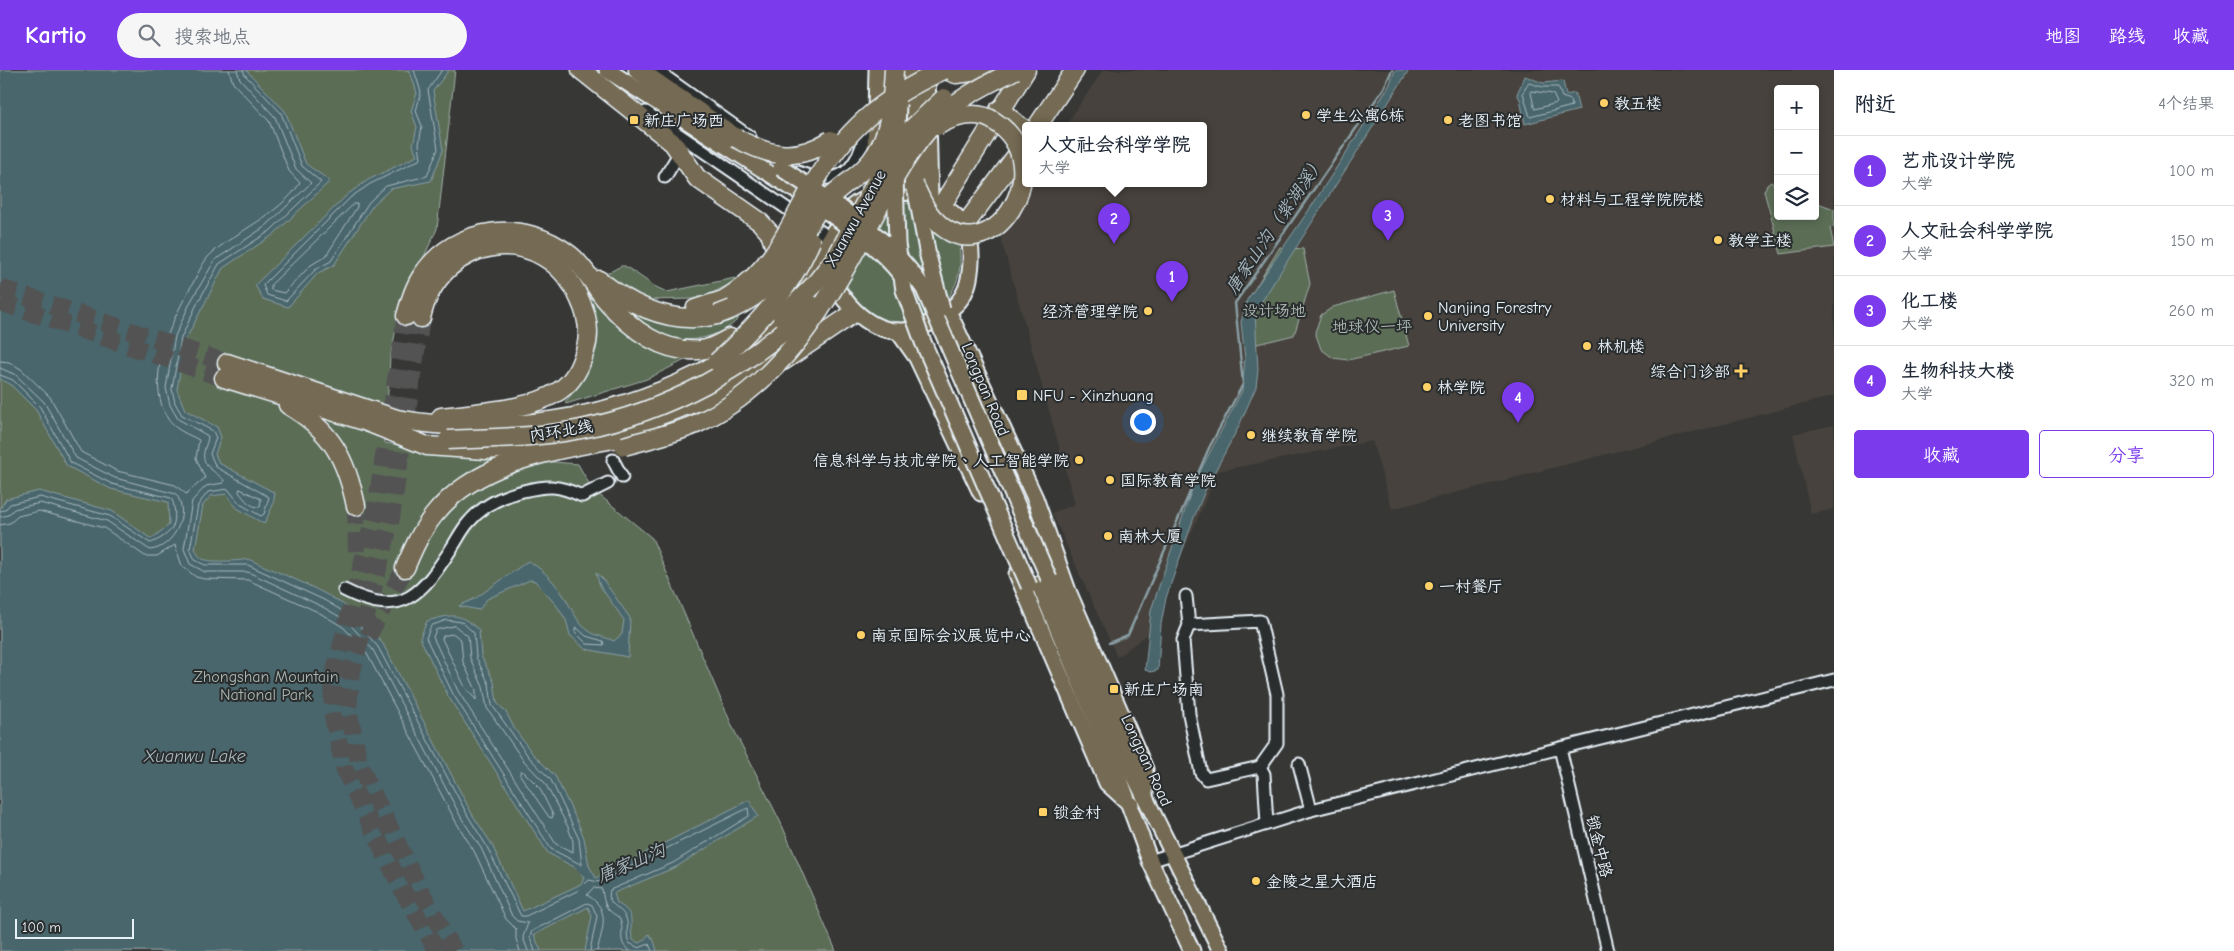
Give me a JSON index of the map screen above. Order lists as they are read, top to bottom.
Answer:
{
  "streets": {
    "highway": ["Xuanwu Avenue", "内环北线"],
    "main road": ["Longpan Road"],
    "street": ["锁金中路"]
  },
  "crossings": [
    ["Xuanwu Avenue", "内环北线"]
  ],
  "water": ["唐家山沟（紫湖溪）", "Xuanwu Lake", "唐家山沟"],
  "parks": ["设计场地", "地球仪一坪", "Zhongshan Mountain National Park"],
  "places": {
    "other": [
      "教五楼",
      "学生公寓6栋",
      "老图书馆",
      "材料与工程学院院楼",
      "教学主楼",
      "经济管理学院",
      "Nanjing Forestry University",
      "林机楼",
      "林学院",
      "继续教育学院",
      "信息科学与技术学院、人工智能学院",
      "国际教育学院",
      "南林大厦",
      "一村餐厅",
      "南京国际会议展览中心",
      "金陵之星大酒店"
    ],
    "transit": [
      "新庄广场西",
      "NFU - Xinzhuang",
      "新庄广场南",
      "锁金村"
    ],
    "health": ["综合门诊部"]
  },
  "scale_bar": "100 m",
  "page": {
    "header": "Kartio",
    "search": "搜索地点",
    "nav": ["地图", "路线", "收藏"],
    "heading": ["附近", "4个结果"],
    "map_buttons": ["+", "−"],
    "popup": ["人文社会科学学院", "大学"],
    "list": [
      {
        "mark": "1",
        "name": "艺术设计学院",
        "note": "大学",
        "value": "100 m"
      },
      {
        "mark": "2",
        "name": "人文社会科学学院",
        "note": "大学",
        "value": "150 m"
      },
      {
        "mark": "3",
        "name": "化工楼",
        "note": "大学",
        "value": "260 m"
      },
      {
        "mark": "4",
        "name": "生物科技大楼",
        "note": "大学",
        "value": "320 m"
      }
    ],
    "pins": [
      "3",
      "2",
      "1",
      "4"
    ],
    "buttons": ["收藏", "分享"],
    "scale": "100 m"
  }
}
